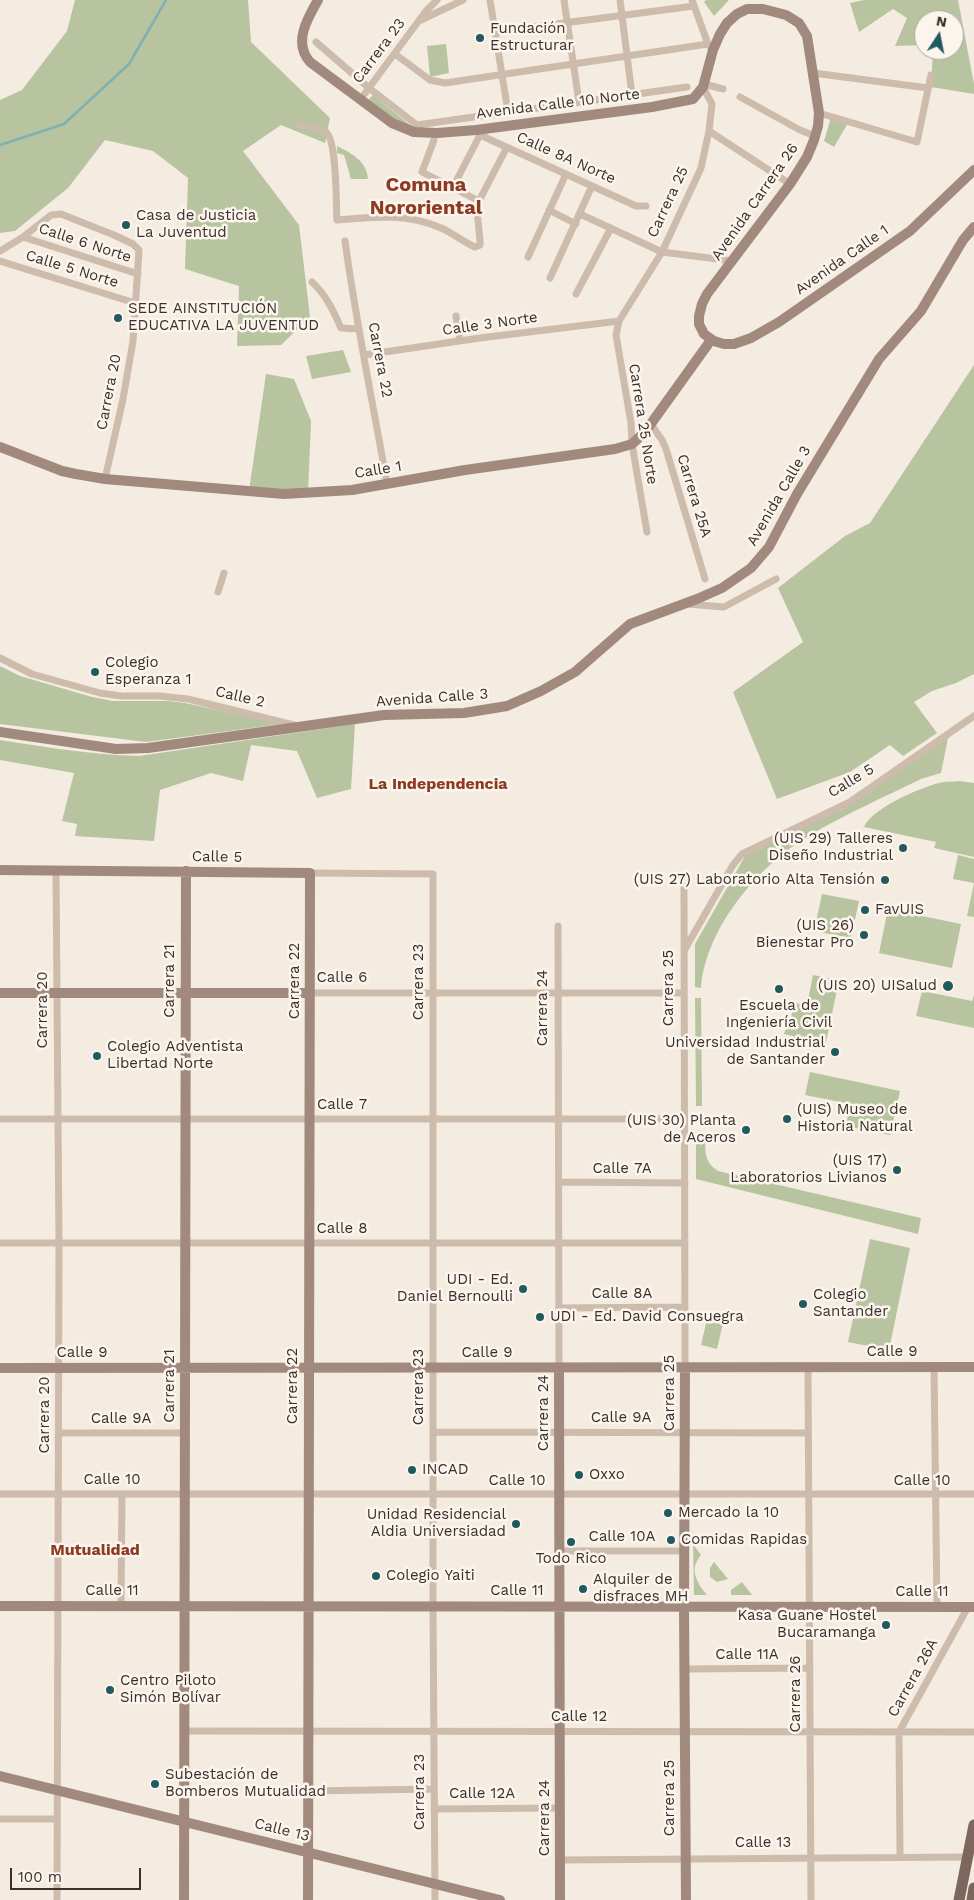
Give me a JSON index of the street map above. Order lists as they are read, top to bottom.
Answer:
{
  "streets": {
    "street": [
      "Carrera 23",
      "Avenida Calle 10 Norte",
      "Calle 8A Norte",
      "Carrera 25",
      "Avenida Carrera 26",
      "Calle 6 Norte",
      "Avenida Calle 1",
      "Calle 5 Norte",
      "Calle 3 Norte",
      "Carrera 22",
      "Carrera 20",
      "Carrera 25 Norte",
      "Calle 1",
      "Carrera 25A",
      "Avenida Calle 3",
      "Calle 2",
      "Calle 5",
      "Calle 6",
      "Carrera 21",
      "Carrera 24",
      "Calle 7",
      "Calle 7A",
      "Calle 8",
      "Calle 8A",
      "Calle 9",
      "Calle 9A",
      "Calle 10",
      "Calle 10A",
      "Calle 11",
      "Calle 11A",
      "Carrera 26A",
      "Carrera 26",
      "Calle 12",
      "Calle 12A",
      "Calle 13"
    ]
  },
  "crossings": [
    ["Carrera 23", "Avenida Calle 10 Norte"],
    ["Carrera 23", "Calle 5"],
    ["Carrera 23", "Calle 6"],
    ["Carrera 23", "Calle 7"],
    ["Carrera 23", "Calle 8"],
    ["Carrera 23", "Calle 9"],
    ["Carrera 23", "Calle 9A"],
    ["Carrera 23", "Calle 10"],
    ["Carrera 23", "Calle 11"],
    ["Carrera 23", "Calle 12"],
    ["Carrera 23", "Calle 12A"],
    ["Carrera 23", "Calle 13"],
    ["Avenida Calle 10 Norte", "Calle 8A Norte"],
    ["Avenida Calle 10 Norte", "Carrera 25"],
    ["Carrera 25", "Calle 3 Norte"],
    ["Carrera 25", "Carrera 25 Norte"],
    ["Carrera 25", "Calle 5"],
    ["Carrera 25", "Calle 6"],
    ["Carrera 25", "Calle 7"],
    ["Carrera 25", "Calle 7A"],
    ["Carrera 25", "Calle 8"],
    ["Carrera 25", "Calle 8A"],
    ["Carrera 25", "Calle 9"],
    ["Carrera 25", "Calle 9A"],
    ["Carrera 25", "Calle 10"],
    ["Carrera 25", "Calle 10A"],
    ["Carrera 25", "Calle 11"],
    ["Carrera 25", "Calle 11A"],
    ["Carrera 25", "Calle 12"],
    ["Carrera 25", "Calle 13"],
    ["Avenida Carrera 26", "Avenida Calle 1"],
    ["Calle 6 Norte", "Carrera 20"],
    ["Calle 5 Norte", "Carrera 20"],
    ["Calle 3 Norte", "Carrera 22"],
    ["Calle 3 Norte", "Carrera 25 Norte"],
    ["Carrera 22", "Calle 1"],
    ["Carrera 22", "Calle 5"],
    ["Carrera 22", "Calle 6"],
    ["Carrera 22", "Calle 7"],
    ["Carrera 22", "Calle 8"],
    ["Carrera 22", "Calle 9"],
    ["Carrera 22", "Calle 10"],
    ["Carrera 22", "Calle 11"],
    ["Carrera 22", "Calle 12"],
    ["Carrera 22", "Calle 13"],
    ["Carrera 20", "Calle 1"],
    ["Carrera 20", "Calle 5"],
    ["Carrera 20", "Calle 6"],
    ["Carrera 20", "Calle 7"],
    ["Carrera 20", "Calle 8"],
    ["Carrera 20", "Calle 9"],
    ["Carrera 20", "Calle 9A"],
    ["Carrera 20", "Calle 10"],
    ["Carrera 20", "Calle 11"],
    ["Carrera 20", "Calle 13"],
    ["Carrera 25 Norte", "Calle 1"],
    ["Avenida Calle 3", "Calle 2"],
    ["Calle 5", "Carrera 21"],
    ["Calle 6", "Carrera 21"],
    ["Calle 6", "Carrera 24"],
    ["Carrera 21", "Calle 7"],
    ["Carrera 21", "Calle 8"],
    ["Carrera 21", "Calle 9"],
    ["Carrera 21", "Calle 9A"],
    ["Carrera 21", "Calle 10"],
    ["Carrera 21", "Calle 11"],
    ["Carrera 21", "Calle 12"],
    ["Carrera 21", "Calle 13"],
    ["Carrera 24", "Calle 7"],
    ["Carrera 24", "Calle 7A"],
    ["Carrera 24", "Calle 8"],
    ["Carrera 24", "Calle 8A"],
    ["Carrera 24", "Calle 9"],
    ["Carrera 24", "Calle 9A"],
    ["Carrera 24", "Calle 10"],
    ["Carrera 24", "Calle 10A"],
    ["Carrera 24", "Calle 11"],
    ["Carrera 24", "Calle 12"],
    ["Carrera 24", "Calle 12A"],
    ["Carrera 24", "Calle 13"],
    ["Calle 9", "Carrera 26"],
    ["Calle 9A", "Carrera 26"],
    ["Calle 10", "Carrera 26"],
    ["Calle 11", "Carrera 26A"],
    ["Calle 11", "Carrera 26"],
    ["Calle 11A", "Carrera 26"],
    ["Carrera 26A", "Calle 12"],
    ["Carrera 26A", "Calle 13"],
    ["Carrera 26", "Calle 12"],
    ["Carrera 26", "Calle 13"]
  ],
  "districts": ["Comuna Nororiental", "La Independencia", "Mutualidad"],
  "places": [
    "Fundación Estructurar",
    "Casa de Justicia La Juventud",
    "SEDE AINSTITUCIÓN EDUCATIVA LA JUVENTUD",
    "Colegio Esperanza 1",
    "(UIS 29) Talleres Diseño Industrial",
    "(UIS 27) Laboratorio Alta Tensión",
    "FavUIS",
    "(UIS 26) Bienestar Pro",
    "(UIS 20) UISalud",
    "Escuela de Ingeniería Civil",
    "Universidad Industrial de Santander",
    "Colegio Adventista Libertad Norte",
    "(UIS) Museo de Historia Natural",
    "(UIS 30) Planta de Aceros",
    "(UIS 17) Laboratorios Livianos",
    "UDI - Ed. Daniel Bernoulli",
    "Colegio Santander",
    "UDI - Ed. David Consuegra",
    "INCAD",
    "Oxxo",
    "Mercado la 10",
    "Unidad Residencial Aldia Universiadad",
    "Comidas Rapidas",
    "Todo Rico",
    "Colegio Yaiti",
    "Alquiler de disfraces MH",
    "Kasa Guane Hostel Bucaramanga",
    "Centro Piloto Simón Bolívar",
    "Subestación de Bomberos Mutualidad"
  ],
  "scale_bar": "100 m",
  "north": "top"
}
